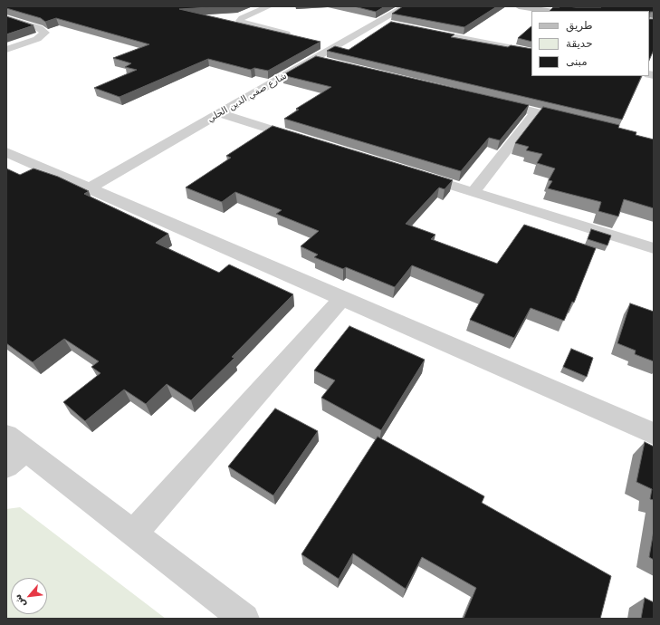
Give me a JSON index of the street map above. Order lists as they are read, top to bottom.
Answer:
{
  "streets": {
    "street": ["شارع صفي الدين الحلي"]
  },
  "legend": ["طريق", "حديقة", "مبنى"],
  "north": "bottom left"
}
